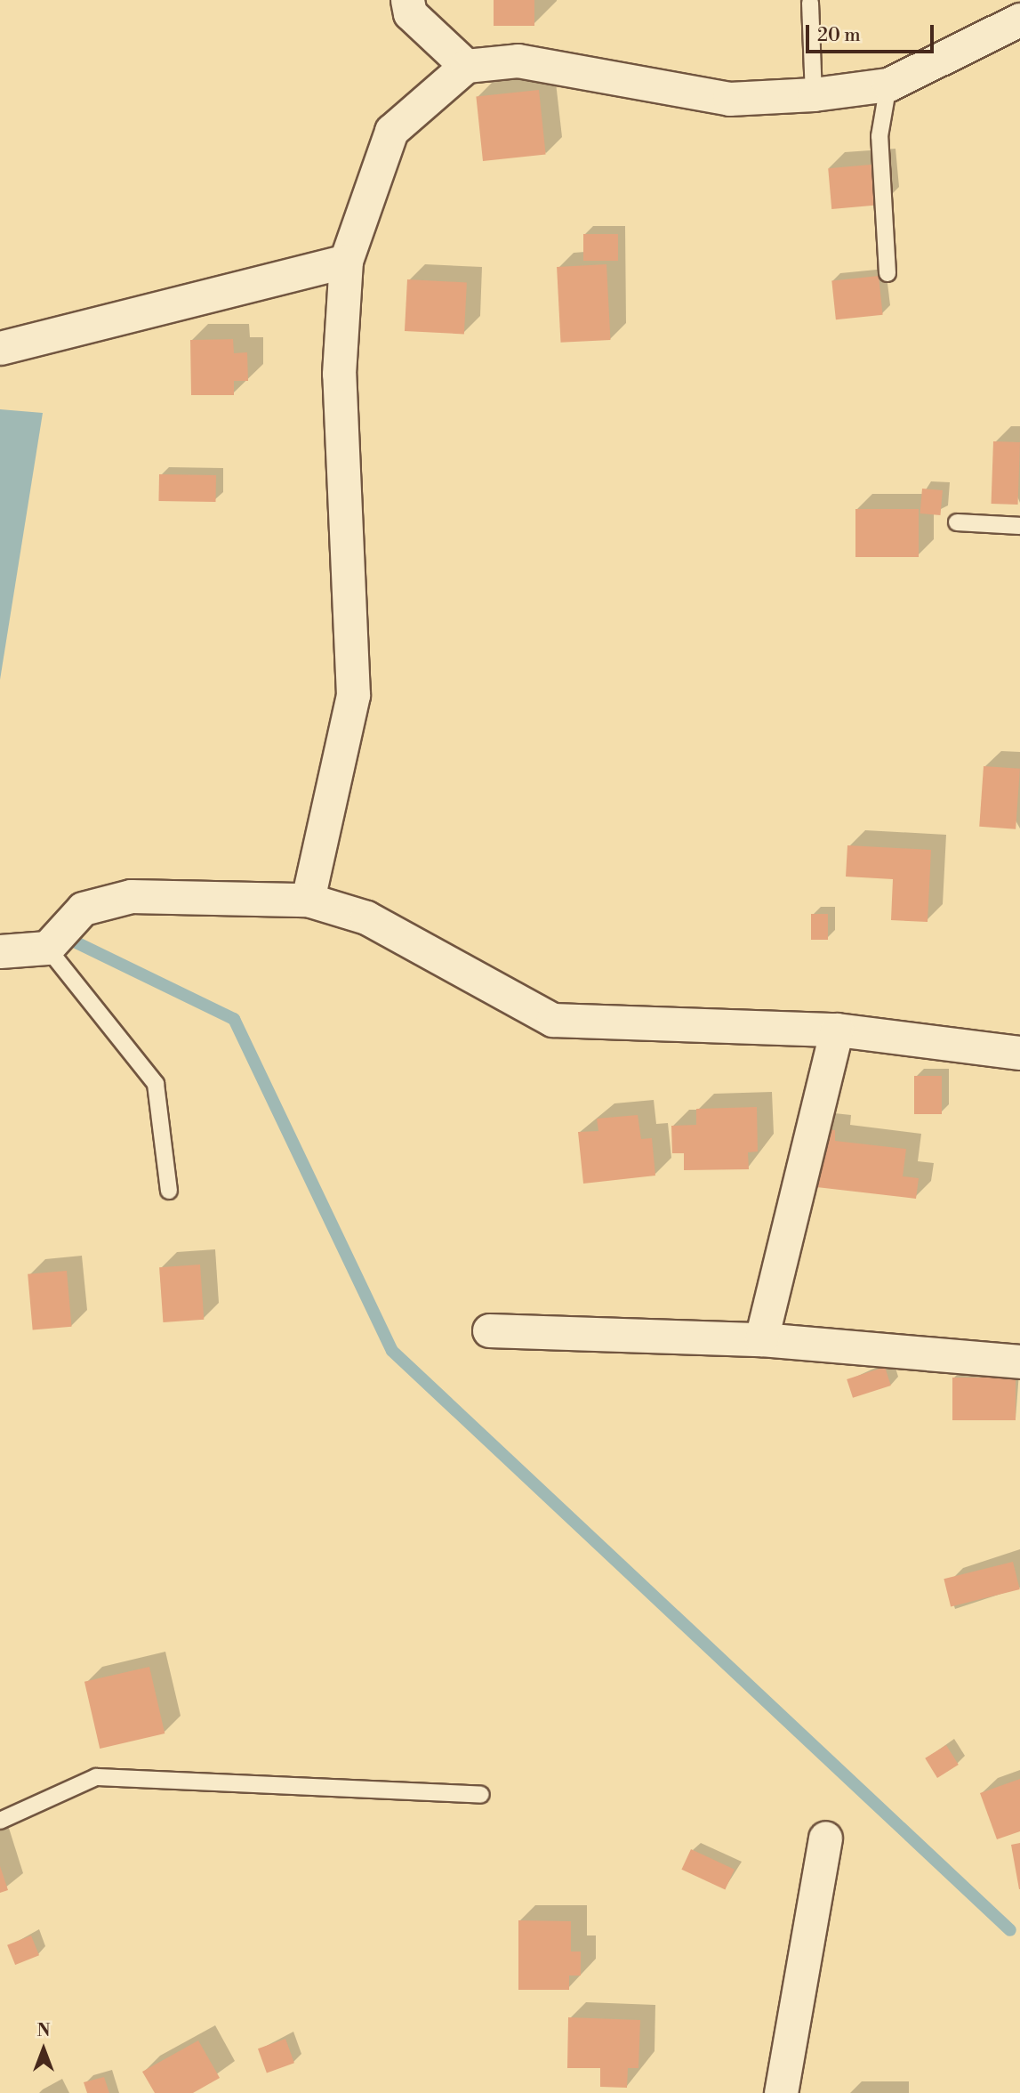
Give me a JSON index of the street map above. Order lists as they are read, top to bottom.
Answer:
{
  "scale_bar": "20 m",
  "north": "top"
}
